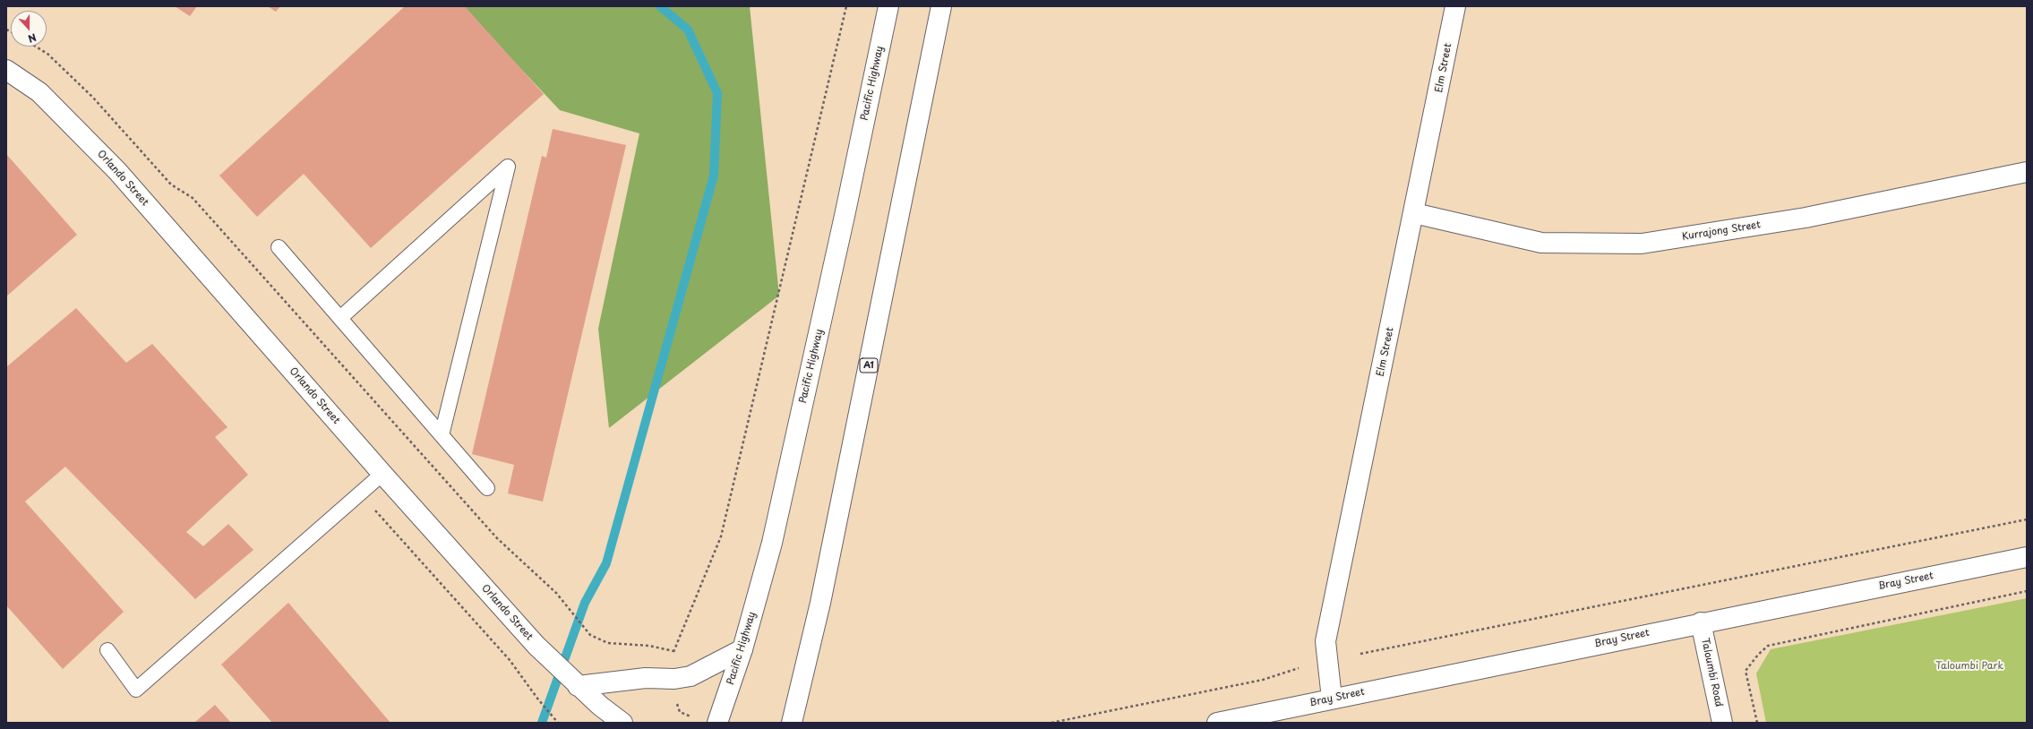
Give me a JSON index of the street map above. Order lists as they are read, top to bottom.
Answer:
{
  "streets": {
    "main road": [
      "Elm Street",
      "Pacific Highway",
      "Orlando Street",
      "Kurrajong Street",
      "A1",
      "Bray Street",
      "Taloumbi Road"
    ]
  },
  "crossings": [
    ["Elm Street", "Kurrajong Street"],
    ["Elm Street", "Bray Street"],
    ["Bray Street", "Taloumbi Road"]
  ],
  "parks": ["Taloumbi Park"],
  "north": "bottom"
}
